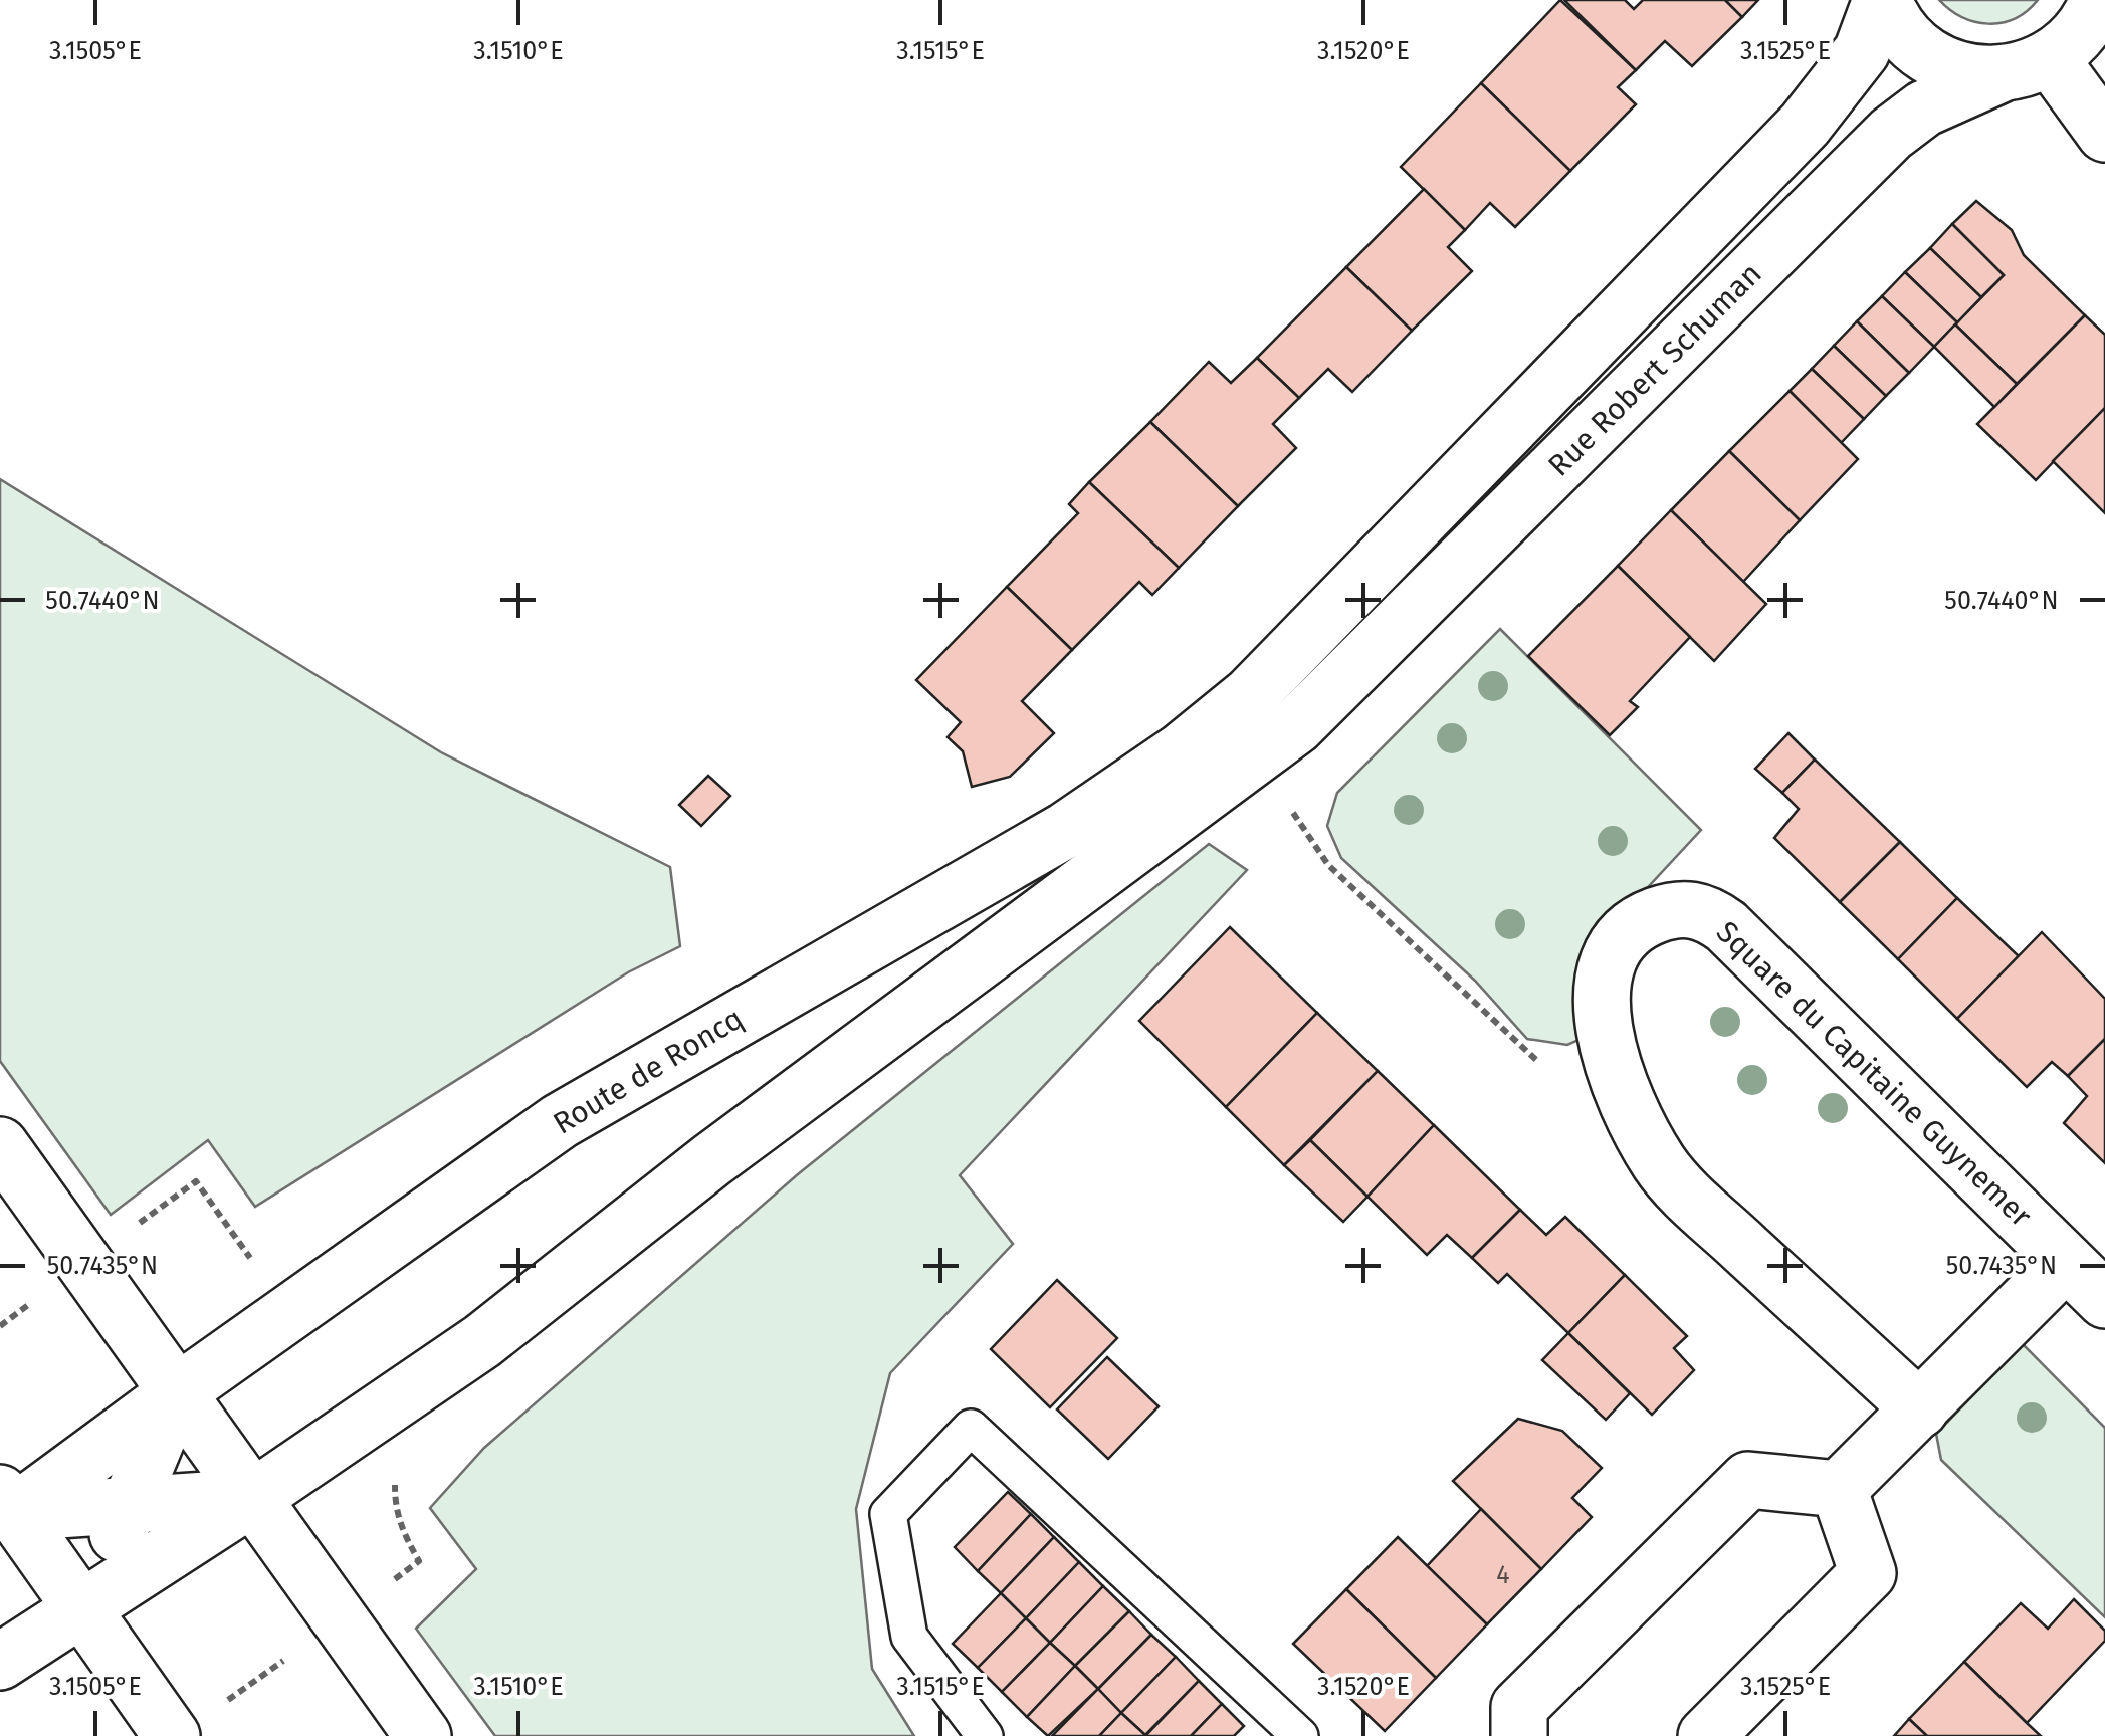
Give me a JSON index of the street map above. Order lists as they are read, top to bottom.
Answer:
{
  "streets": {
    "main road": ["Rue Robert Schuman", "Route de Roncq", "Square du Capitaine Guynemer"]
  },
  "crossings": [
    ["Rue Robert Schuman", "Route de Roncq"]
  ],
  "house_numbers": ["4"],
  "coordinates": [
    "3.1505°E",
    "3.1510°E",
    "3.1515°E",
    "3.1520°E",
    "3.1525°E",
    "50.7440°N",
    "50.7435°N"
  ]
}
